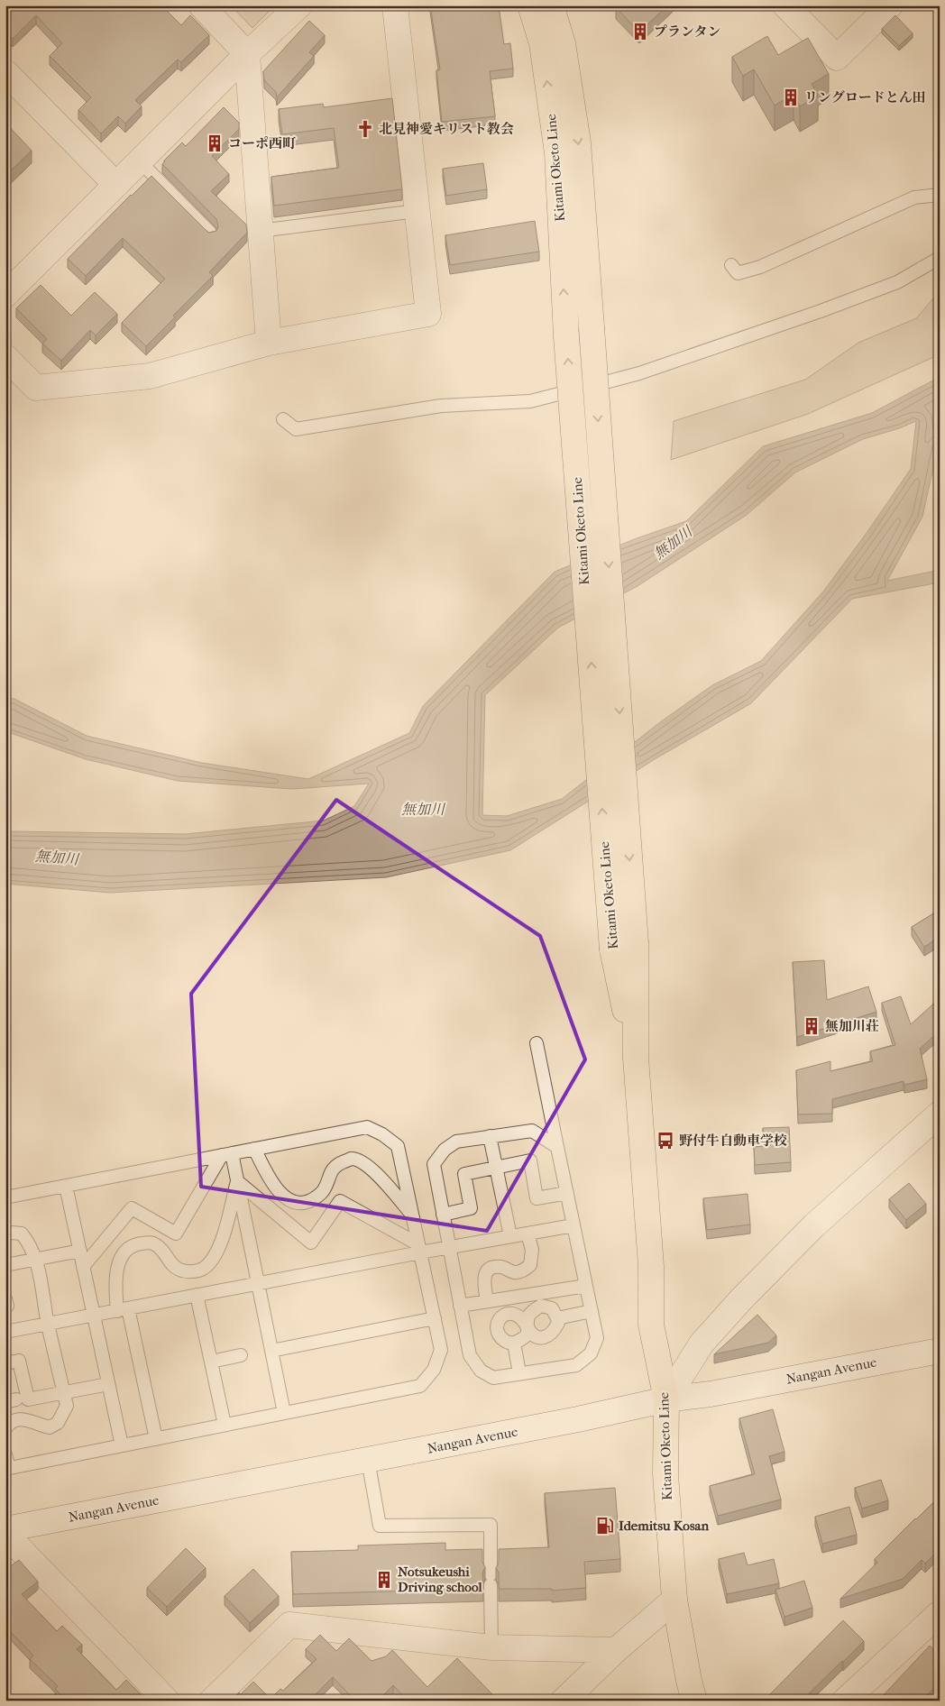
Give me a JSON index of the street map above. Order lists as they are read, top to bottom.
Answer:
{
  "streets": {
    "main road": ["Kitami Oketo Line"],
    "street": ["Nangan Avenue"]
  },
  "crossings": [
    ["Kitami Oketo Line", "Nangan Avenue"]
  ],
  "water": ["無加川"],
  "places": {
    "building": [
      "プランタン",
      "リングロードとん田",
      "コーポ西町",
      "無加川荘",
      "Notsukeushi Driving school"
    ],
    "church": ["北見神愛キリスト教会"],
    "bus stop": ["野付牛自動車学校"],
    "fuel station": ["Idemitsu Kosan"]
  }
}
